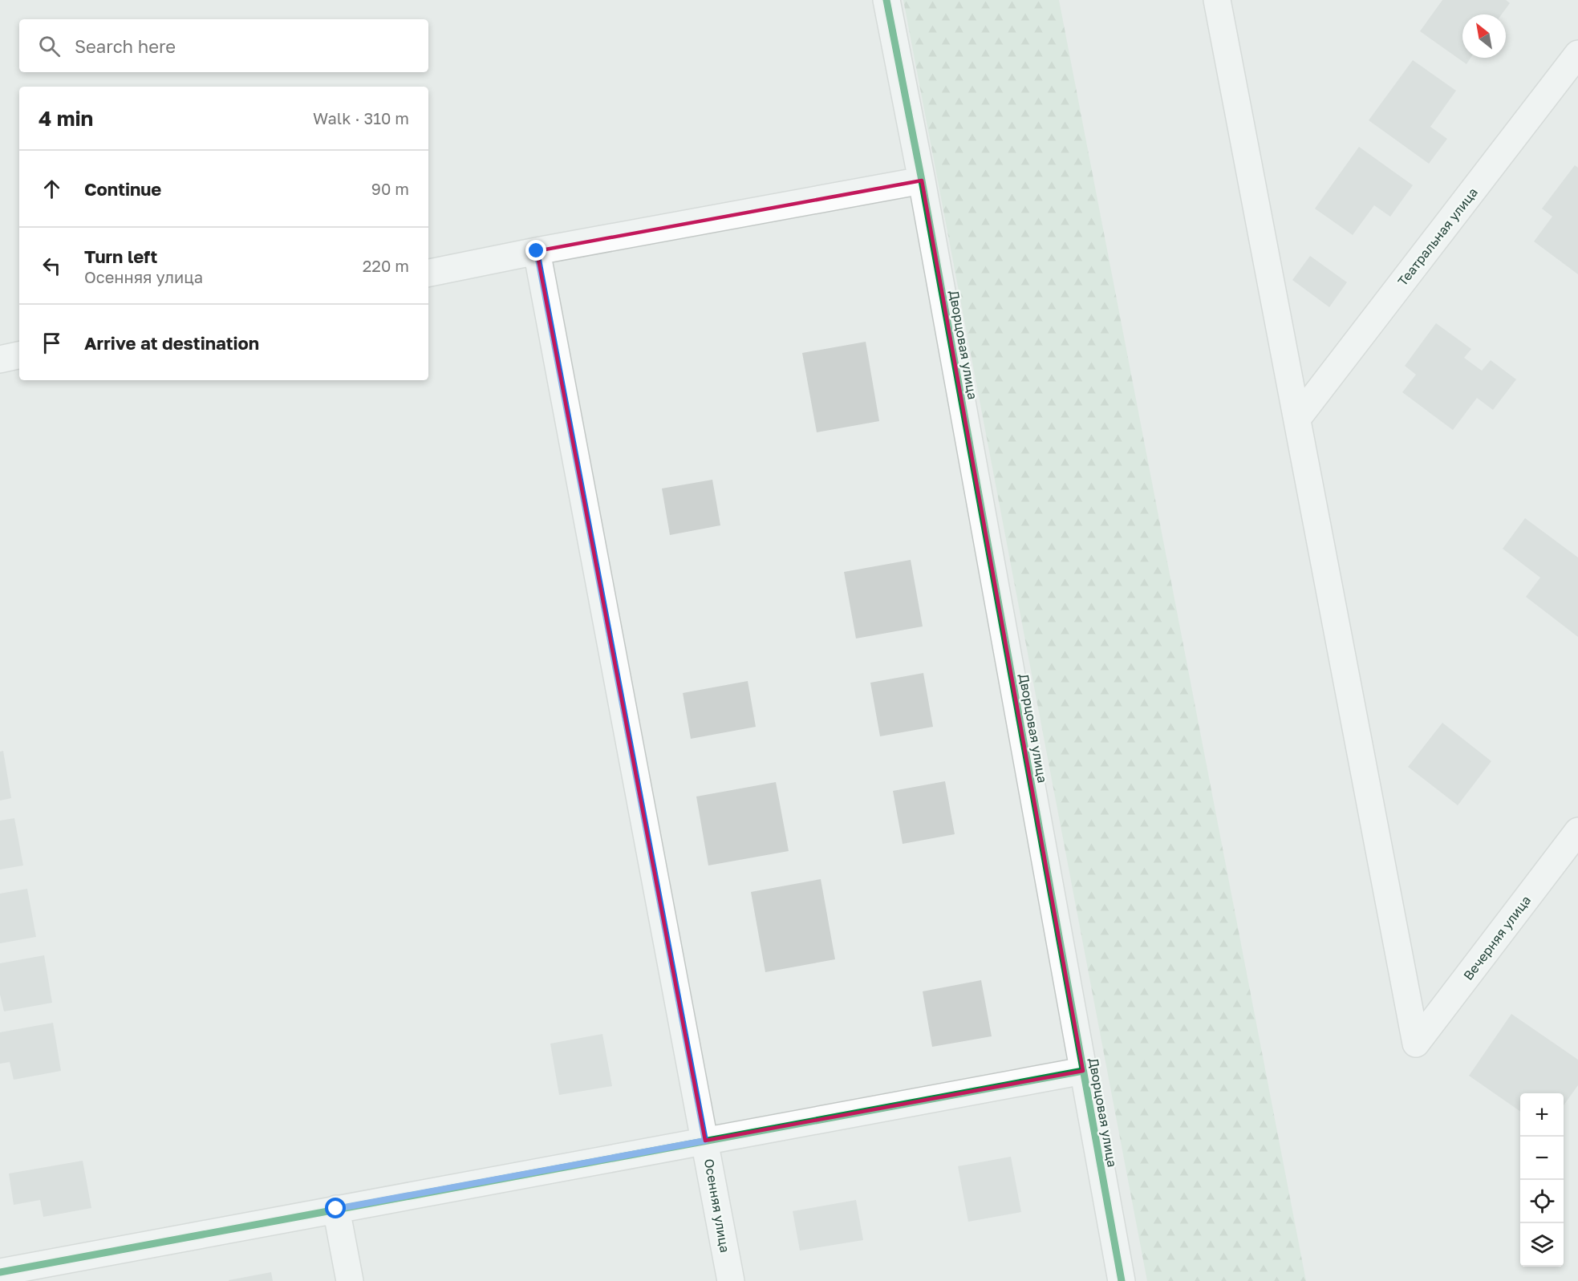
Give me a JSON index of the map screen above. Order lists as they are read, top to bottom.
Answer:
{
  "streets": {
    "street": [
      "Театральная улица",
      "Дворцовая улица",
      "Вечерняя улица",
      "Осенняя улица"
    ]
  },
  "crossings": [
    ["Театральная улица", "Вечерняя улица"]
  ],
  "north": "top left",
  "page": {
    "search": "Search here",
    "heading": ["4 min", "Walk · 310 m"],
    "list": [
      ["Continue", "90 m"],
      ["Turn left", "Осенняя улица", "220 m"],
      "Arrive at destination"
    ],
    "map_buttons": ["+", "−"]
  }
}
